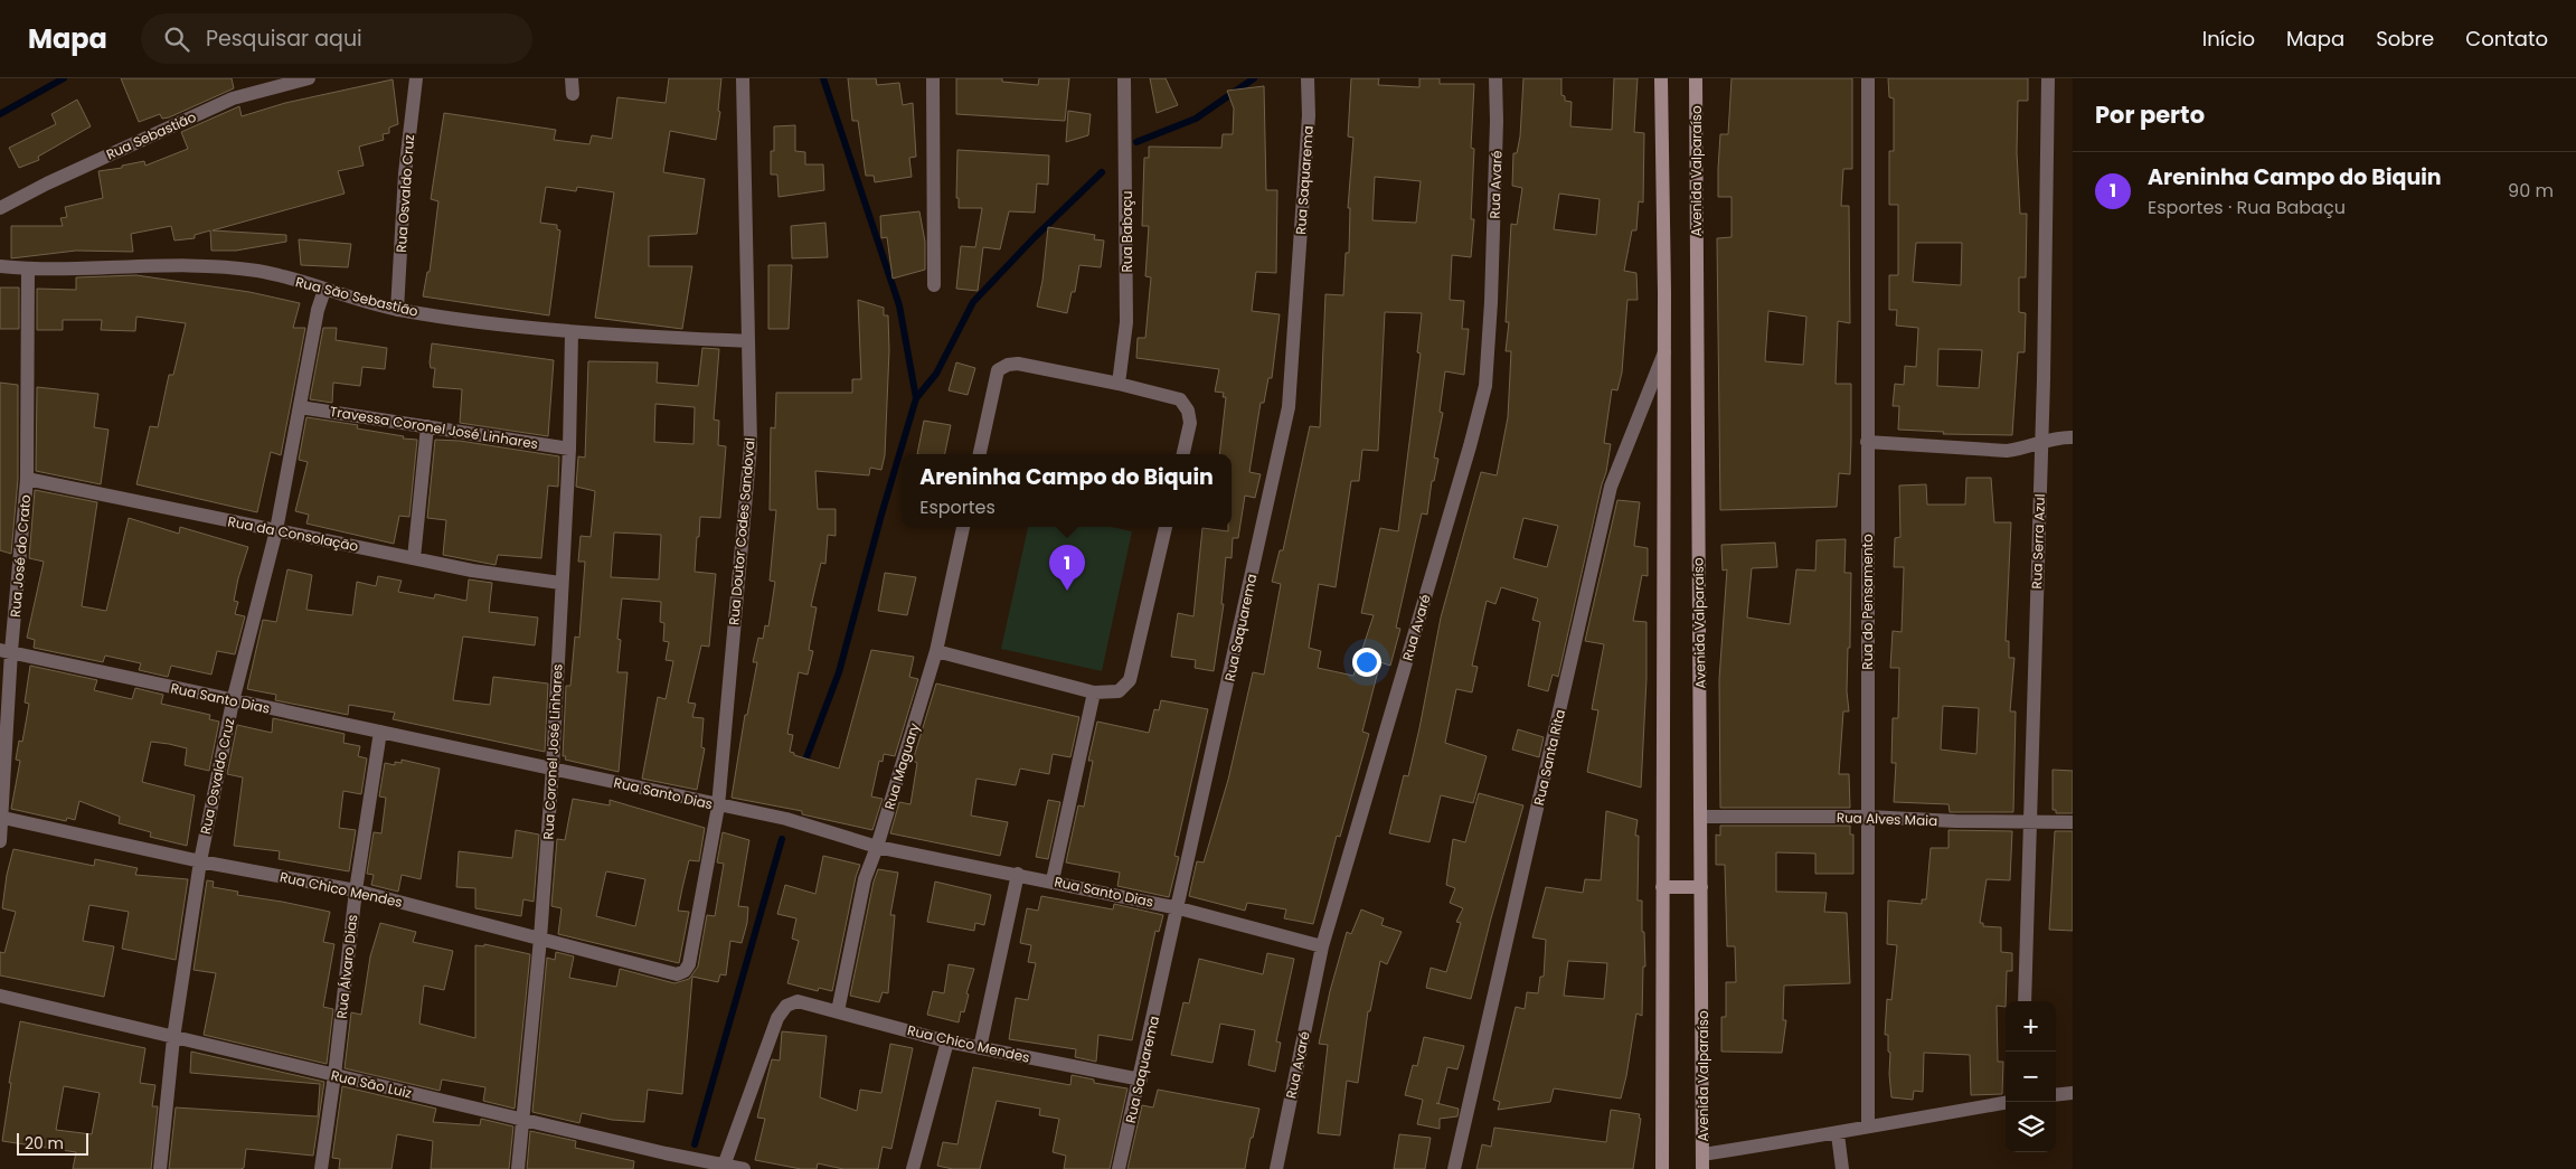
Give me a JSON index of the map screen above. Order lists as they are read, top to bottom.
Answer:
{
  "streets": {
    "main road": ["Avenida Valparaíso"],
    "street": [
      "Rua Sebastião",
      "Rua Saquarema",
      "Rua Avaré",
      "Rua Osvaldo Cruz",
      "Rua Babaçu",
      "Rua São Sebastião",
      "Travessa Coronel José Linhares",
      "Rua Doutor Codes Sandoval",
      "Rua da Consolação",
      "Rua Serra Azul",
      "Rua José do Crato",
      "Rua do Pensamento",
      "Rua Santo Dias",
      "Rua Coronel José Linhares",
      "Rua Santa Rita",
      "Rua Maguary",
      "Rua Alves Maia",
      "Rua Chico Mendes",
      "Rua Álvaro Dias",
      "Rua São Luiz"
    ]
  },
  "crossings": [
    ["Avenida Valparaíso", "Rua Alves Maia"],
    ["Rua Saquarema", "Rua Santo Dias"],
    ["Rua Saquarema", "Rua Chico Mendes"],
    ["Rua Avaré", "Rua Santo Dias"],
    ["Rua Osvaldo Cruz", "Rua São Sebastião"],
    ["Rua Osvaldo Cruz", "Travessa Coronel José Linhares"],
    ["Rua Osvaldo Cruz", "Rua da Consolação"],
    ["Rua Osvaldo Cruz", "Rua Santo Dias"],
    ["Rua Osvaldo Cruz", "Rua Chico Mendes"],
    ["Rua Osvaldo Cruz", "Rua São Luiz"],
    ["Rua São Sebastião", "Rua Doutor Codes Sandoval"],
    ["Rua São Sebastião", "Rua José do Crato"],
    ["Rua São Sebastião", "Rua Coronel José Linhares"],
    ["Travessa Coronel José Linhares", "Rua Coronel José Linhares"],
    ["Rua Doutor Codes Sandoval", "Rua Santo Dias"],
    ["Rua Doutor Codes Sandoval", "Rua Chico Mendes"],
    ["Rua da Consolação", "Rua José do Crato"],
    ["Rua da Consolação", "Rua Coronel José Linhares"],
    ["Rua Serra Azul", "Rua Alves Maia"],
    ["Rua José do Crato", "Rua Santo Dias"],
    ["Rua José do Crato", "Rua Chico Mendes"],
    ["Rua do Pensamento", "Rua Alves Maia"],
    ["Rua Santo Dias", "Rua Coronel José Linhares"],
    ["Rua Santo Dias", "Rua Maguary"],
    ["Rua Santo Dias", "Rua Álvaro Dias"],
    ["Rua Coronel José Linhares", "Rua Chico Mendes"],
    ["Rua Coronel José Linhares", "Rua São Luiz"],
    ["Rua Maguary", "Rua Chico Mendes"],
    ["Rua Chico Mendes", "Rua Álvaro Dias"],
    ["Rua Chico Mendes", "Rua São Luiz"],
    ["Rua Álvaro Dias", "Rua São Luiz"]
  ],
  "scale_bar": "20 m",
  "page": {
    "header": "Mapa",
    "search": "Pesquisar aqui",
    "nav": [
      "Início",
      "Mapa",
      "Sobre",
      "Contato"
    ],
    "heading": "Por perto",
    "list": [
      {
        "mark": "1",
        "name": "Areninha Campo do Biquin",
        "note": "Esportes · Rua Babaçu",
        "value": "90 m"
      }
    ],
    "popup": ["Areninha Campo do Biquin", "Esportes"],
    "pins": "1",
    "map_buttons": ["+", "−"],
    "scale": "20 m"
  }
}
